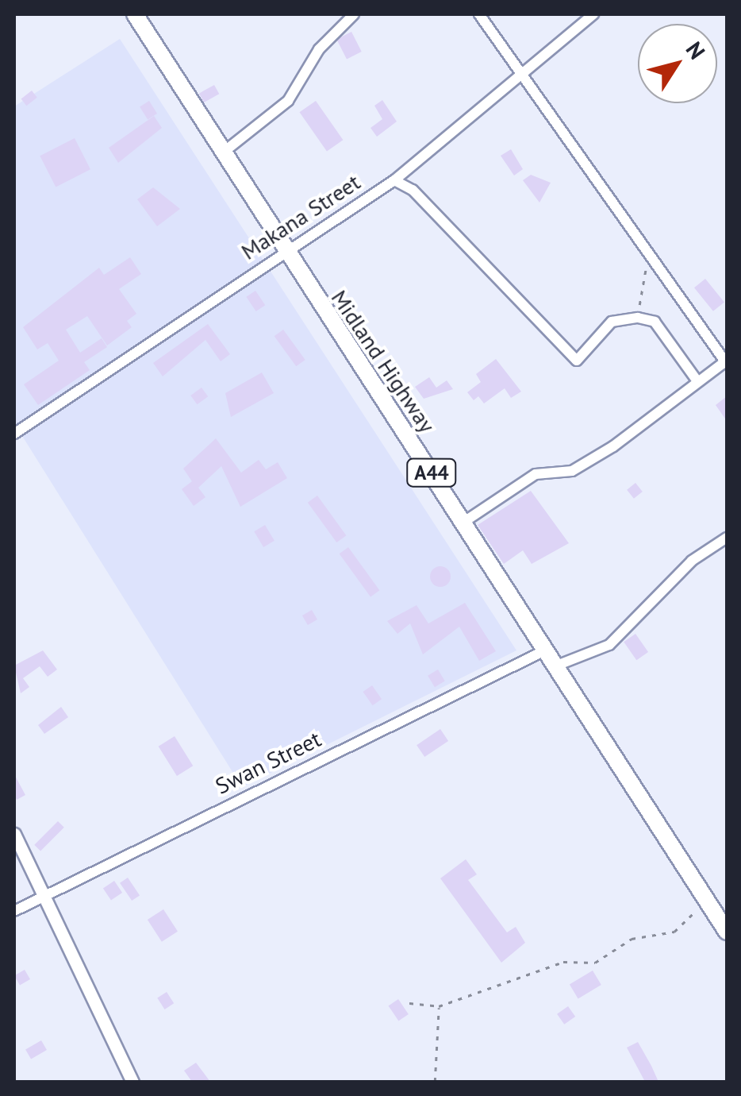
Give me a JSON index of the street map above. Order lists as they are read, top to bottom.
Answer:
{
  "streets": {
    "main road": ["Midland Highway", "A44"],
    "street": ["Makana Street", "Swan Street"]
  },
  "crossings": [
    ["Makana Street", "Midland Highway"],
    ["Midland Highway", "Swan Street"]
  ],
  "north": "top right"
}
